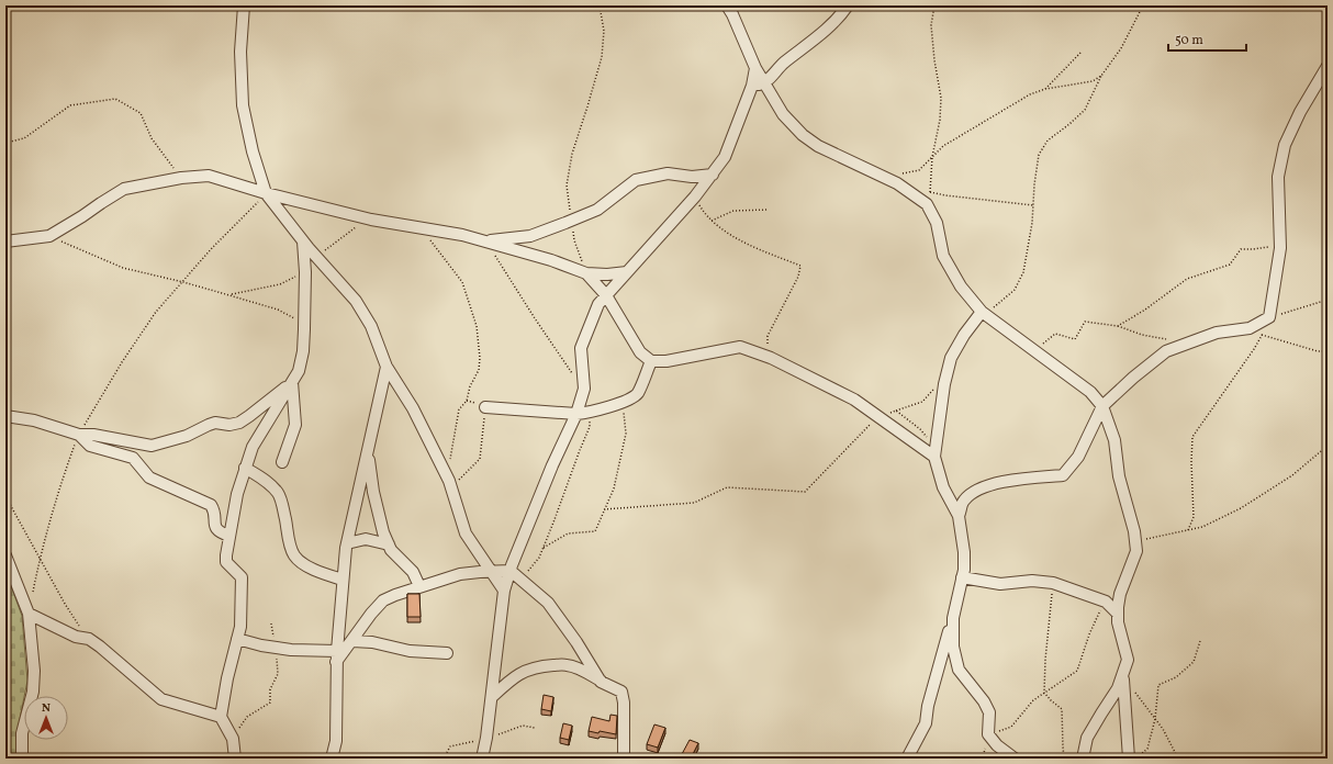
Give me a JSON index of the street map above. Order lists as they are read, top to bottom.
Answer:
{
  "scale_bar": "50 m",
  "north": "top"
}
